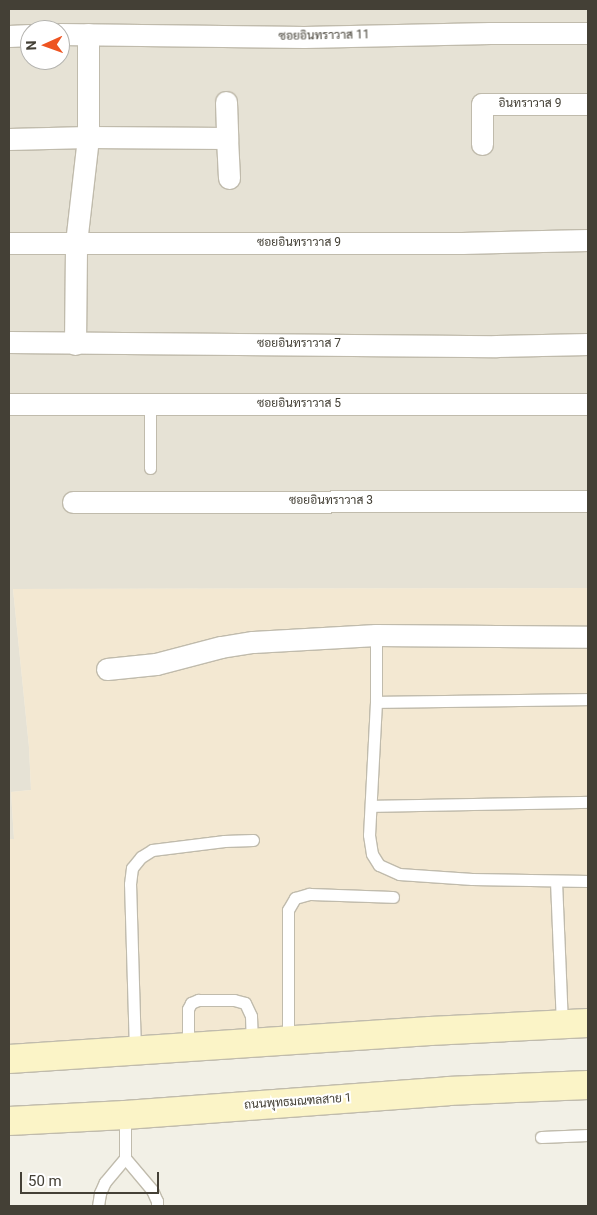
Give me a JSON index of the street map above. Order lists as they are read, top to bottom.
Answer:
{
  "streets": {
    "main road": ["ถนนพุทธมณฑลสาย 1"],
    "street": [
      "ซอยอินทราวาส 11",
      "อินทราวาส 9",
      "ซอยอินทราวาส 9",
      "ซอยอินทราวาส 7",
      "ซอยอินทราวาส 5",
      "ซอยอินทราวาส 3"
    ]
  },
  "scale_bar": "50 m",
  "north": "left"
}
